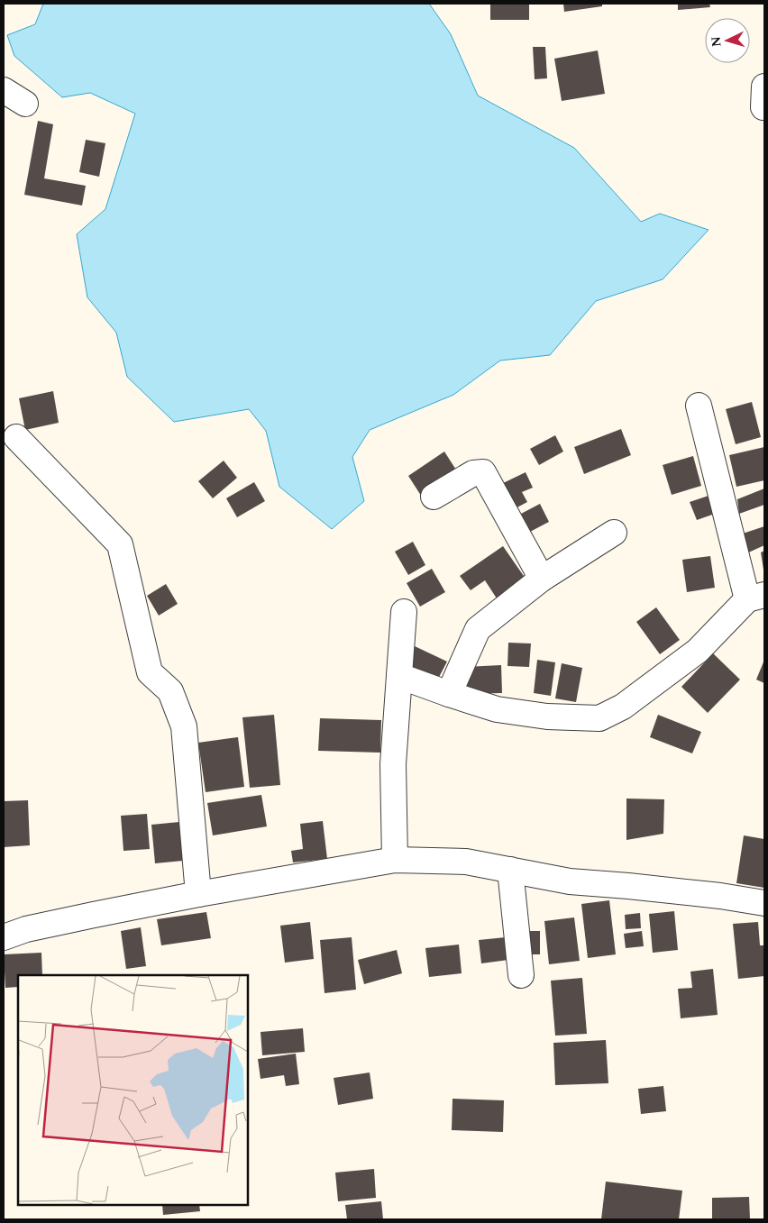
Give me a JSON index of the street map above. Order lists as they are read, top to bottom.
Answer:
{
  "north": "left"
}
